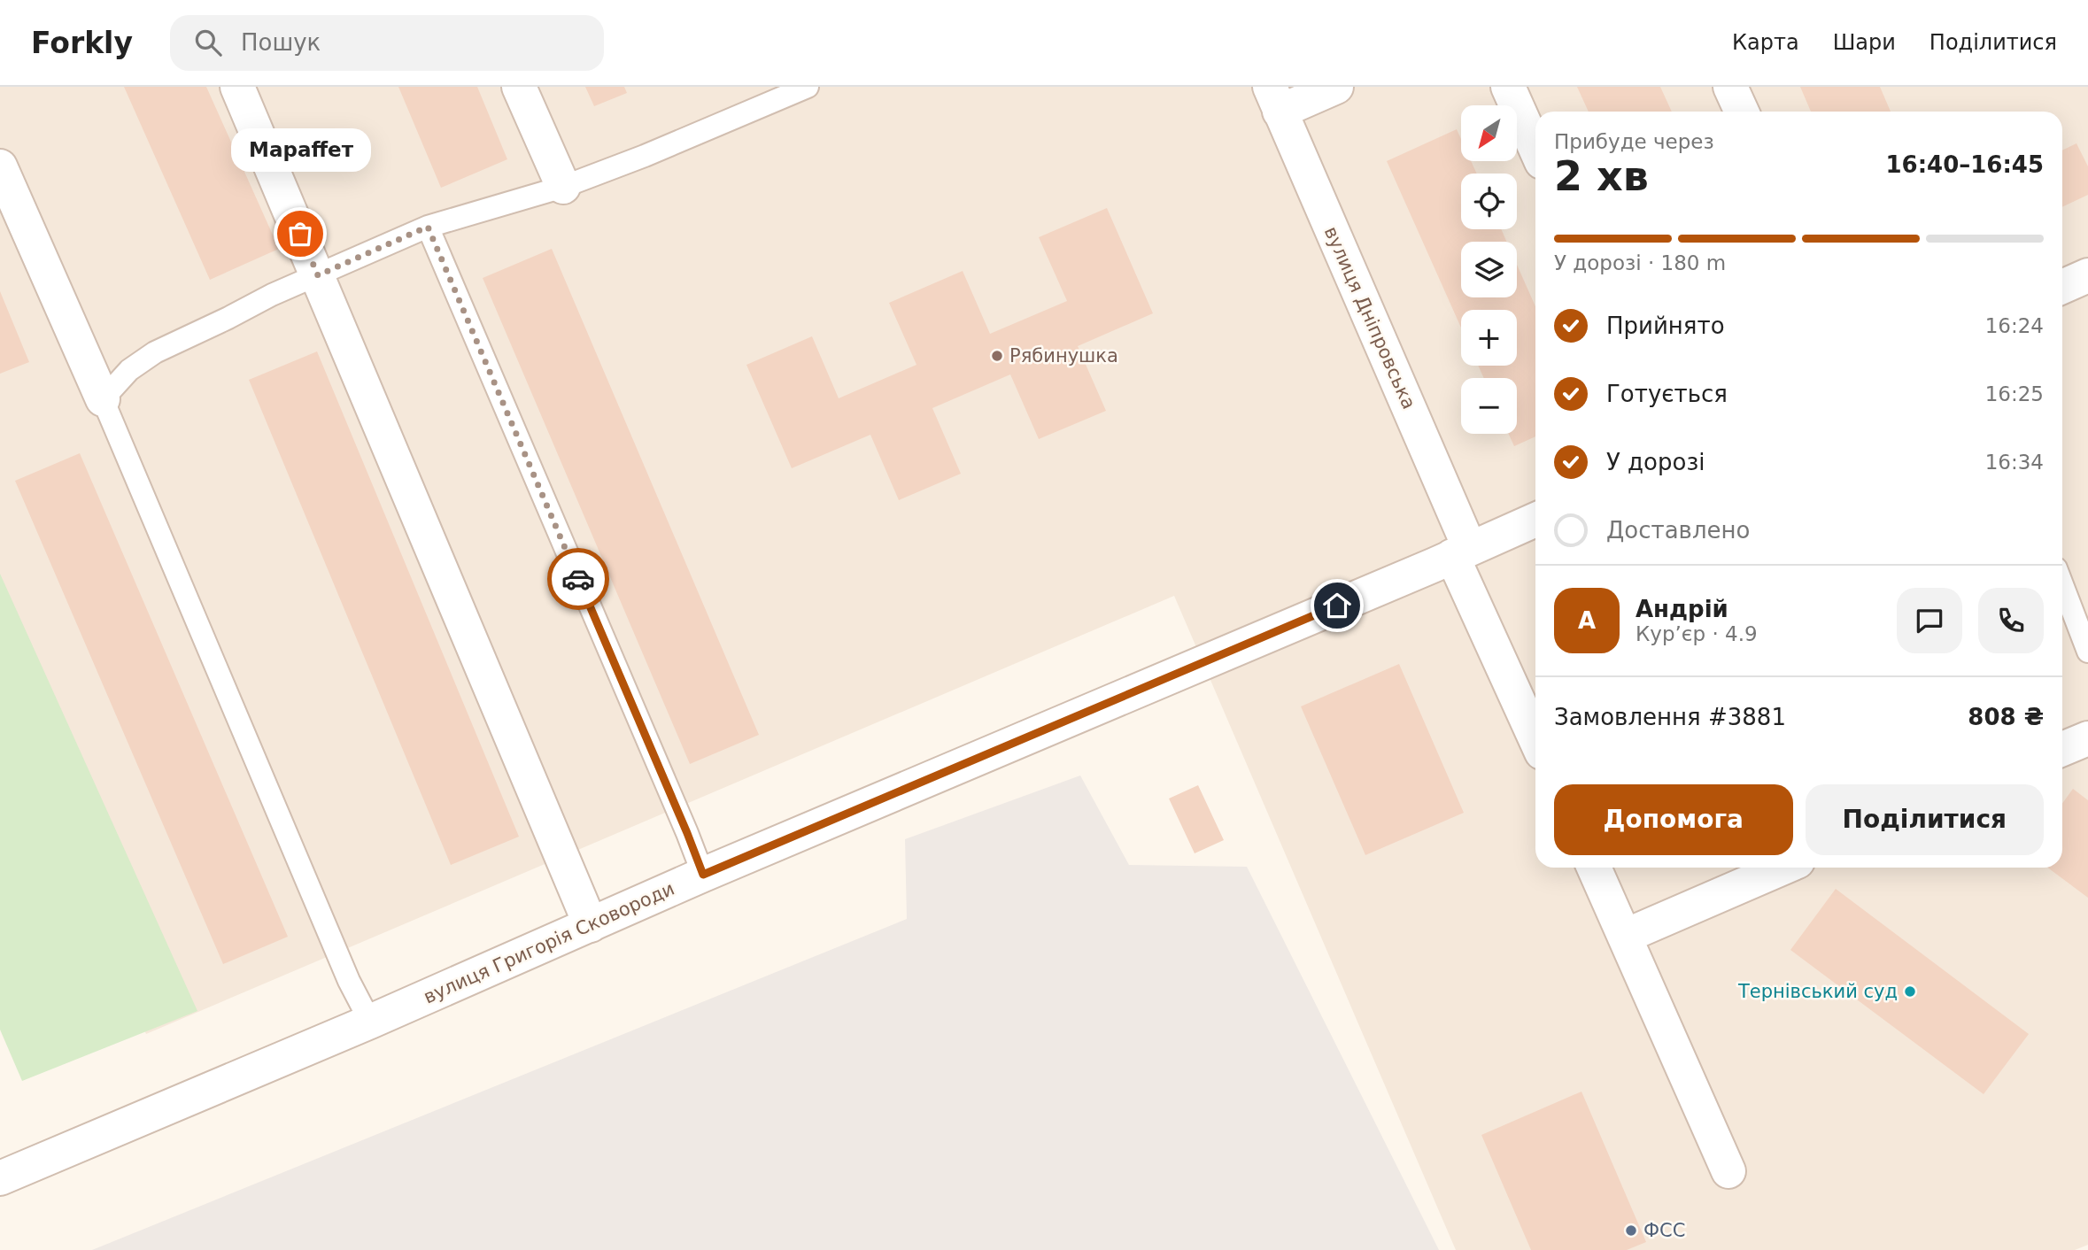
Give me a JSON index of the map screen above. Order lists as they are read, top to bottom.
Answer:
{
  "streets": {
    "street": ["вулиця Дніпровська", "вулиця Григорія Сковороди"]
  },
  "crossings": [
    ["вулиця Дніпровська", "вулиця Григорія Сковороди"]
  ],
  "places": [
    "Мараffет",
    "Рябинушка",
    "Тернівський суд",
    "ФСС"
  ],
  "north": "bottom left",
  "page": {
    "header": "Forkly",
    "search": "Пошук",
    "nav": ["Карта", "Шари", "Поділитися"],
    "map_buttons": ["+", "−"],
    "heading": ["2 хв", "Прибуде через", "16:40–16:45"],
    "panel": [
      "Андрій",
      "Кур’єр · 4.9",
      "Замовлення #3881",
      "808 ₴"
    ],
    "bubble": "Мараffет",
    "bar": "У дорозі · 180 m",
    "list": [
      ["Прийнято", "16:24"],
      ["Готується", "16:25"],
      ["У дорозі", "16:34"],
      "Доставлено"
    ],
    "round": "А",
    "buttons": ["Допомога", "Поділитися"]
  }
}
